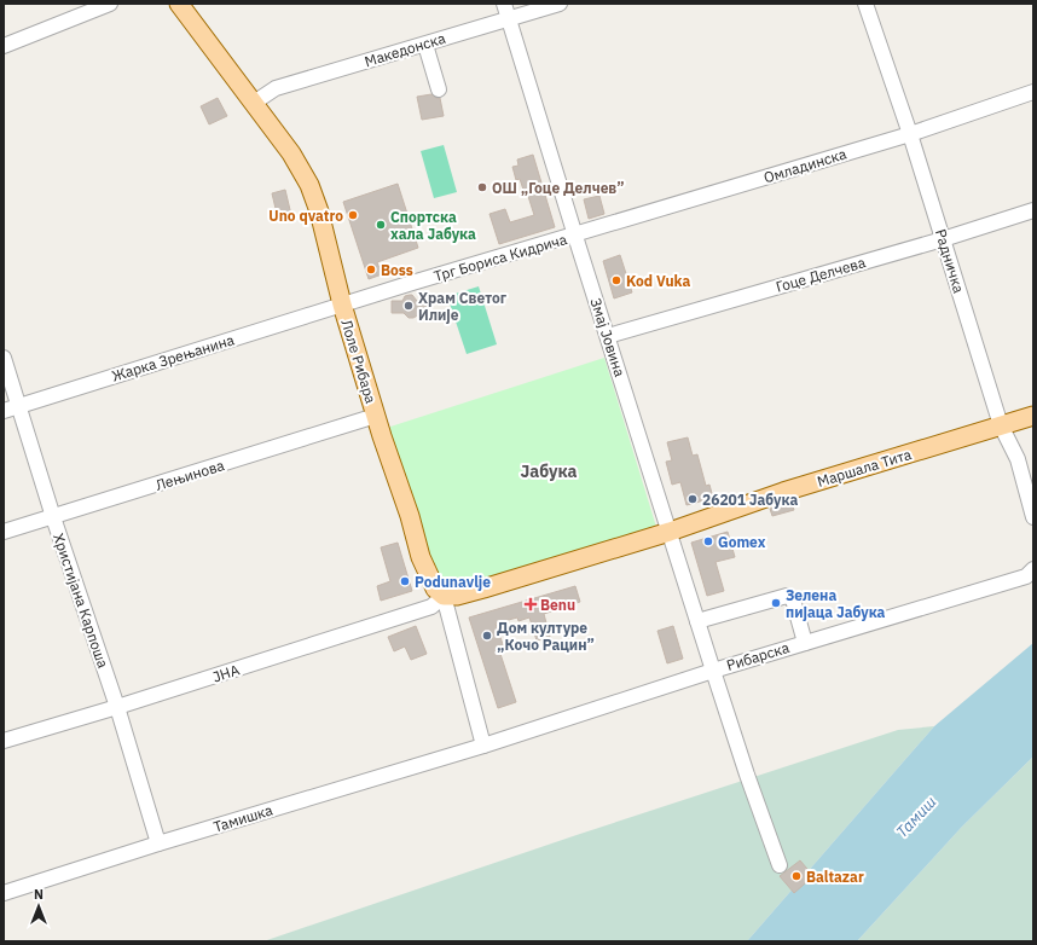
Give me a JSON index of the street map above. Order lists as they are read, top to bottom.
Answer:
{
  "streets": {
    "main road": ["Лоле Рибара", "Маршала Тита"],
    "street": [
      "Македонска",
      "Омладинска",
      "Трг Бориса Кидрича",
      "Радничка",
      "Гоце Делчева",
      "Змај Јовина",
      "Жарка Зрењанина",
      "Лењинова",
      "Христијана Карпоша",
      "Рибарска",
      "ЈНА",
      "Тамишка"
    ]
  },
  "crossings": [
    ["Македонска", "Змај Јовина"],
    ["Македонска", "Лоле Рибара"],
    ["Омладинска", "Трг Бориса Кидрича"],
    ["Омладинска", "Радничка"],
    ["Омладинска", "Змај Јовина"],
    ["Трг Бориса Кидрича", "Змај Јовина"],
    ["Трг Бориса Кидрича", "Жарка Зрењанина"],
    ["Трг Бориса Кидрича", "Лоле Рибара"],
    ["Радничка", "Гоце Делчева"],
    ["Радничка", "Маршала Тита"],
    ["Гоце Делчева", "Змај Јовина"],
    ["Змај Јовина", "Маршала Тита"],
    ["Змај Јовина", "Рибарска"],
    ["Жарка Зрењанина", "Лоле Рибара"],
    ["Жарка Зрењанина", "Христијана Карпоша"],
    ["Лоле Рибара", "Лењинова"],
    ["Лоле Рибара", "Рибарска"],
    ["Лоле Рибара", "ЈНА"],
    ["Лоле Рибара", "Тамишка"],
    ["Лењинова", "Христијана Карпоша"],
    ["Христијана Карпоша", "ЈНА"],
    ["Христијана Карпоша", "Тамишка"],
    ["Рибарска", "Тамишка"]
  ],
  "districts": ["Јабука"],
  "water": ["Тамиш"],
  "places": {
    "other": [
      "ОШ „Гоце Делчев”",
      "Uno qvatro",
      "Спортска хала Јабука",
      "Boss",
      "Kod Vuka",
      "Храм Светог Илије",
      "26201 Јабука",
      "Gomex",
      "Podunavlje",
      "Зелена пијаца Јабука",
      "Дом културе „Кочо Рацин”",
      "Baltazar"
    ],
    "health": ["Benu"]
  },
  "north": "top"
}
